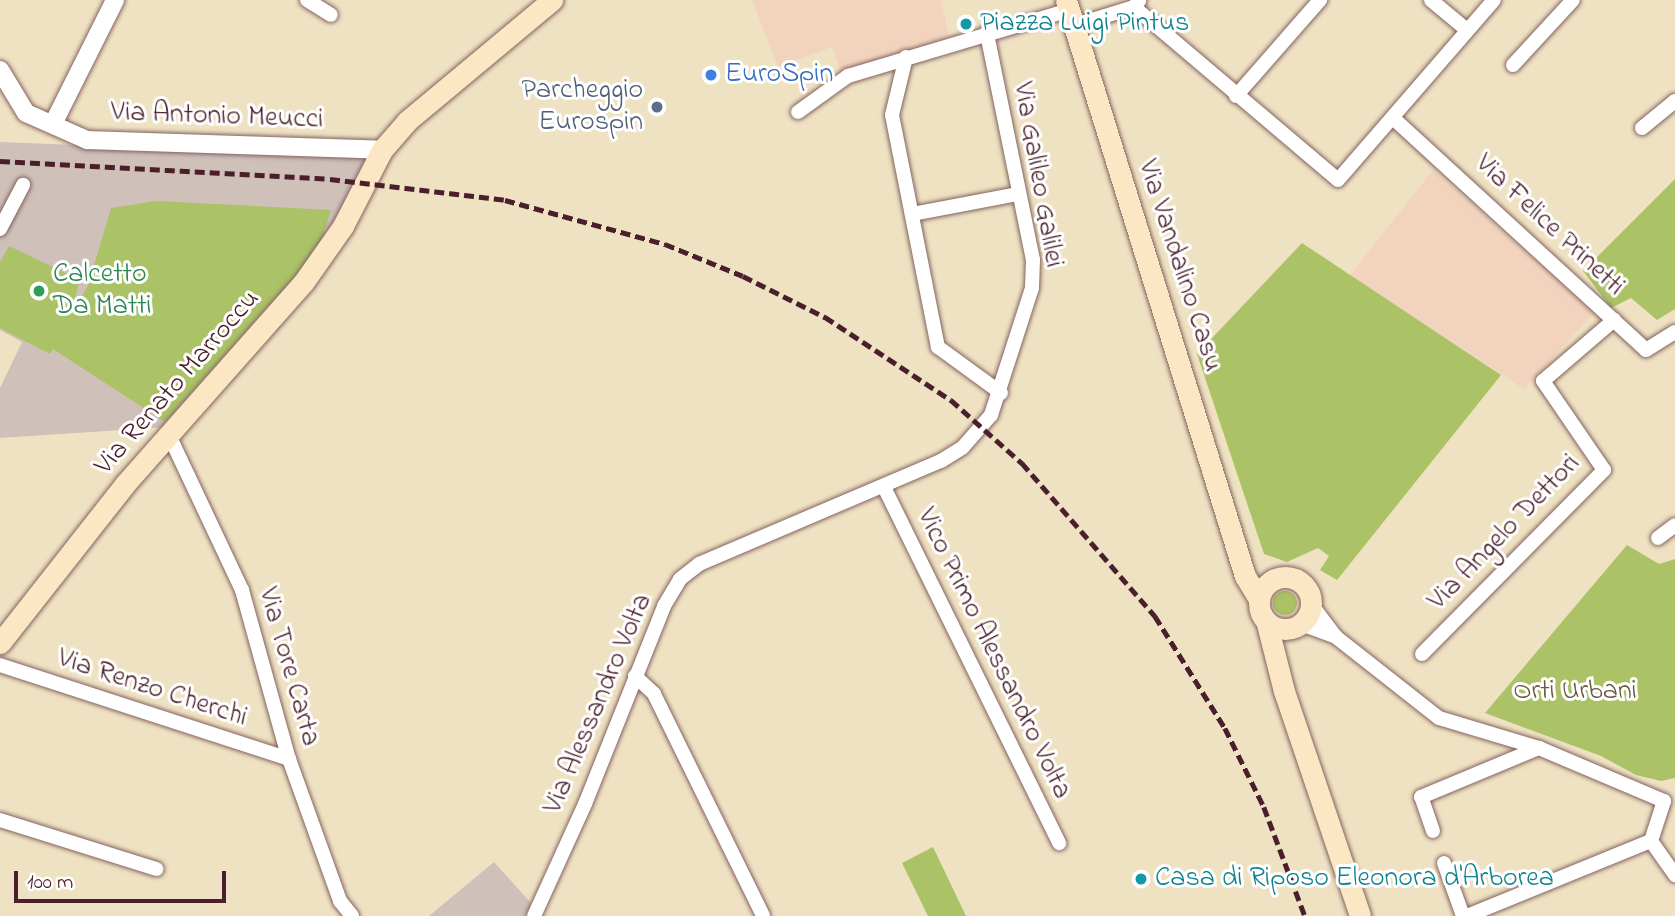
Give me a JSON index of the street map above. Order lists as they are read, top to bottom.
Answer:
{
  "streets": {
    "main road": ["Via Vandalino Casu", "Via Renato Marroccu"],
    "street": [
      "Via Antonio Meucci",
      "Via Galileo Galilei",
      "Via Felice Prinetti",
      "Via Angelo Dettori",
      "Vico Primo Alessandro Volta",
      "Via Tore Carta",
      "Via Renzo Cherchi",
      "Via Alessandro Volta"
    ]
  },
  "crossings": [
    ["Via Antonio Meucci", "Via Renato Marroccu"],
    ["Via Galileo Galilei", "Via Alessandro Volta"],
    ["Via Felice Prinetti", "Via Angelo Dettori"],
    ["Via Renato Marroccu", "Via Tore Carta"],
    ["Vico Primo Alessandro Volta", "Via Alessandro Volta"],
    ["Via Tore Carta", "Via Renzo Cherchi"]
  ],
  "parks": ["Orti Urbani"],
  "places": [
    "Piazza Luigi Pintus",
    "EuroSpin",
    "Parcheggio Eurospin",
    "Calcetto Da Matti",
    "Casa di Riposo Eleonora d'Arborea"
  ],
  "scale_bar": "100 m"
}
